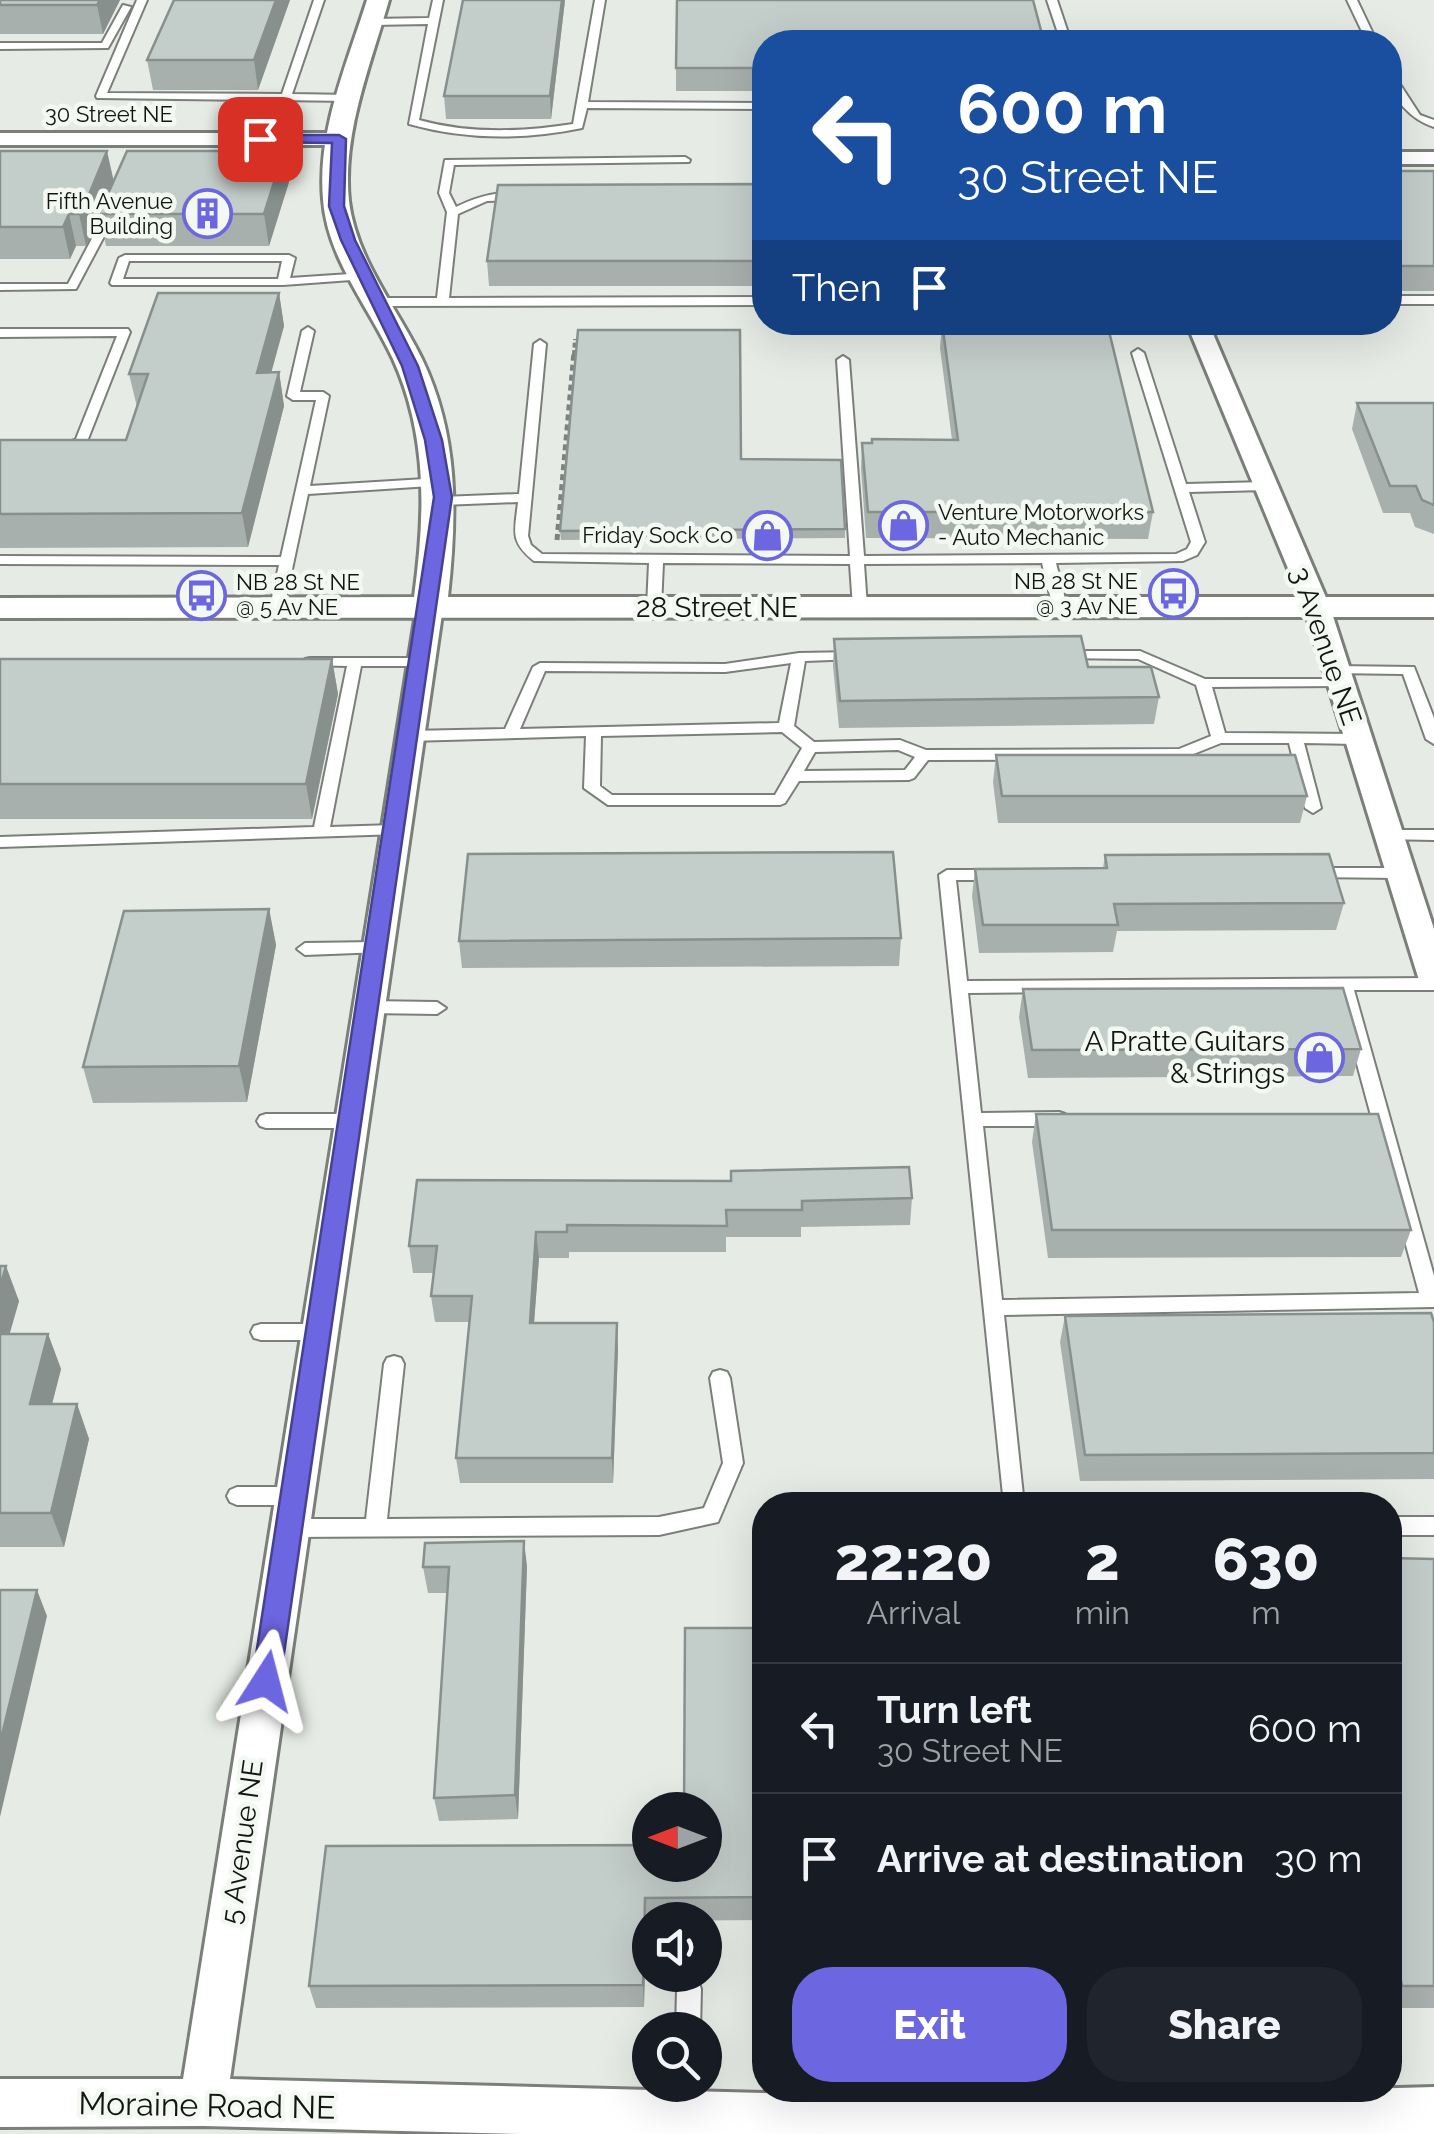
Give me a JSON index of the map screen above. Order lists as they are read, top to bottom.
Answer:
{
  "streets": {
    "street": [
      "30 Street NE",
      "28 Street NE",
      "3 Avenue NE",
      "5 Avenue NE",
      "Moraine Road NE"
    ]
  },
  "crossings": [
    ["30 Street NE", "5 Avenue NE"],
    ["28 Street NE", "3 Avenue NE"],
    ["28 Street NE", "5 Avenue NE"],
    ["5 Avenue NE", "Moraine Road NE"]
  ],
  "places": {
    "building": ["Fifth Avenue Building"],
    "shop": ["Venture Motorworks - Auto Mechanic", "Friday Sock Co", "A Pratte Guitars & Strings"],
    "bus stop": ["NB 28 St NE @ 3 Av NE", "NB 28 St NE @ 5 Av NE"]
  },
  "north": "left",
  "page": {
    "turn": ["600 m", "30 Street NE"],
    "then": "Then",
    "eta": [
      "22:20",
      "Arrival",
      "2",
      "min",
      "630",
      "m"
    ],
    "list": [
      {
        "name": "Turn left",
        "note": "30 Street NE",
        "value": "600 m"
      },
      {
        "name": "Arrive at destination",
        "value": "30 m"
      }
    ],
    "buttons": ["Exit", "Share"]
  }
}
